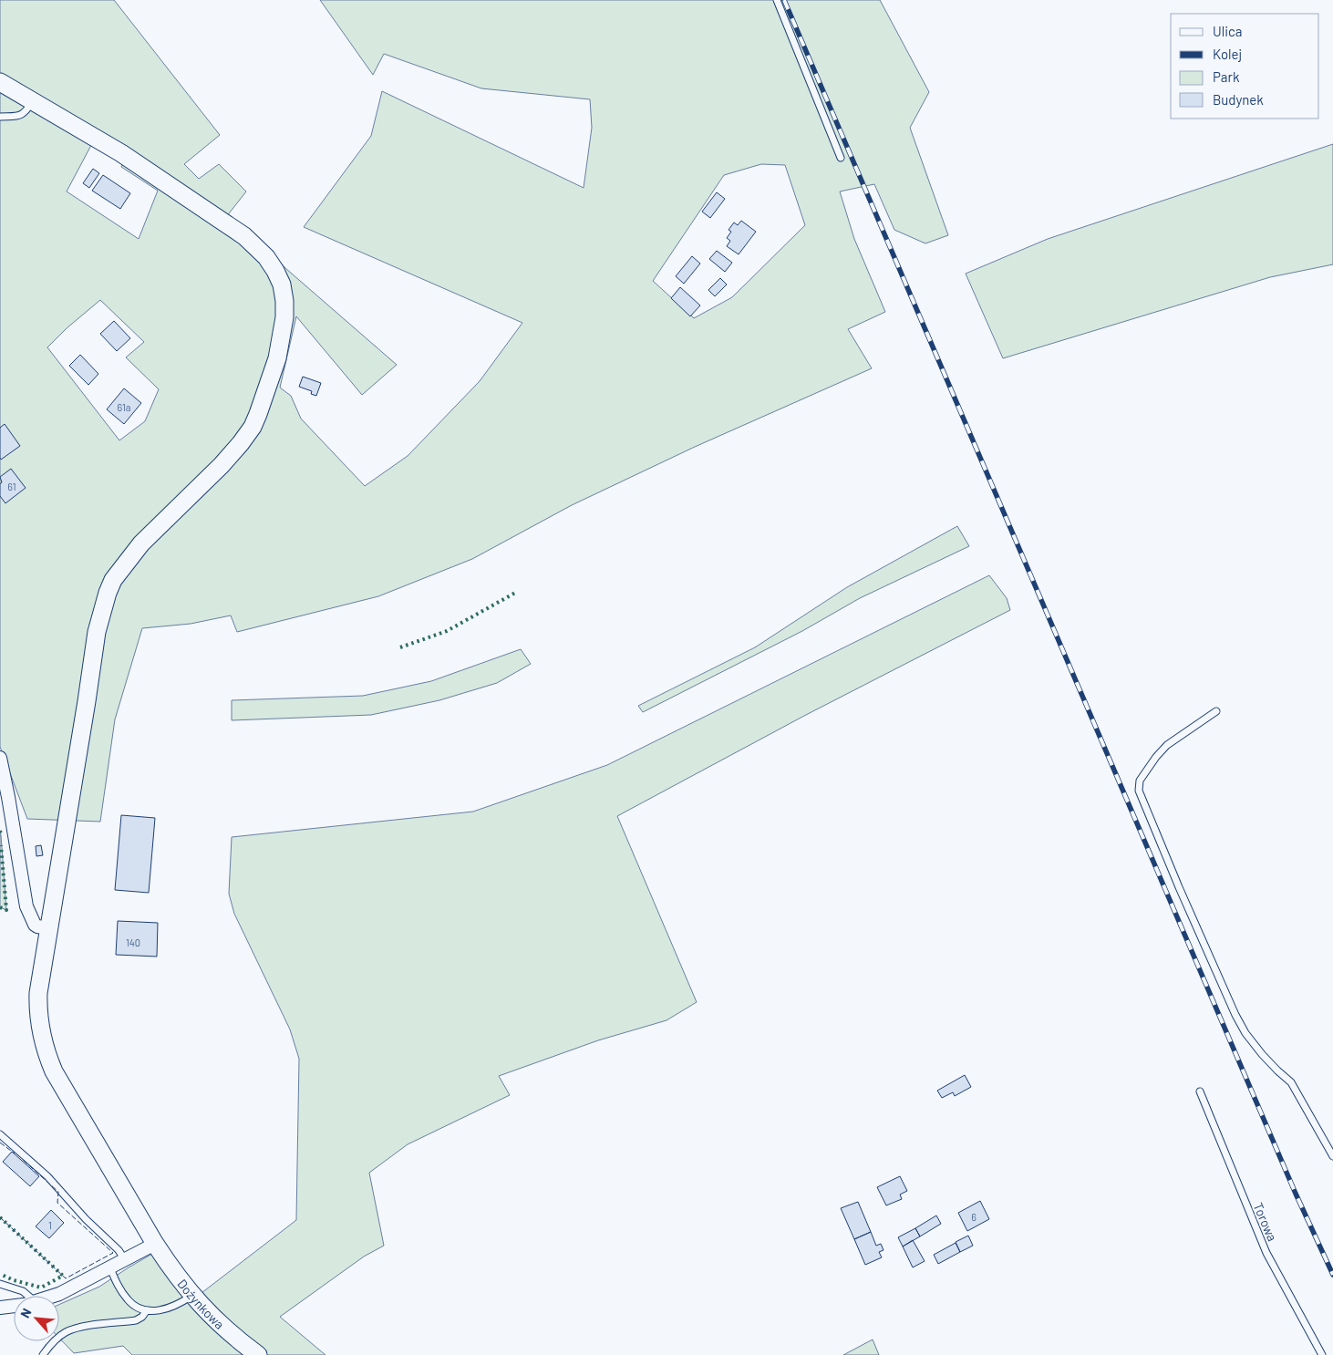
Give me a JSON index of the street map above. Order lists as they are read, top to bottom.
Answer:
{
  "streets": {
    "street": ["Dożynkowa"],
    "lane": ["Torowa"]
  },
  "house_numbers": [
    "61a",
    "61",
    "140",
    "6",
    "1"
  ],
  "legend": [
    "Ulica",
    "Kolej",
    "Park",
    "Budynek"
  ],
  "north": "top left"
}
